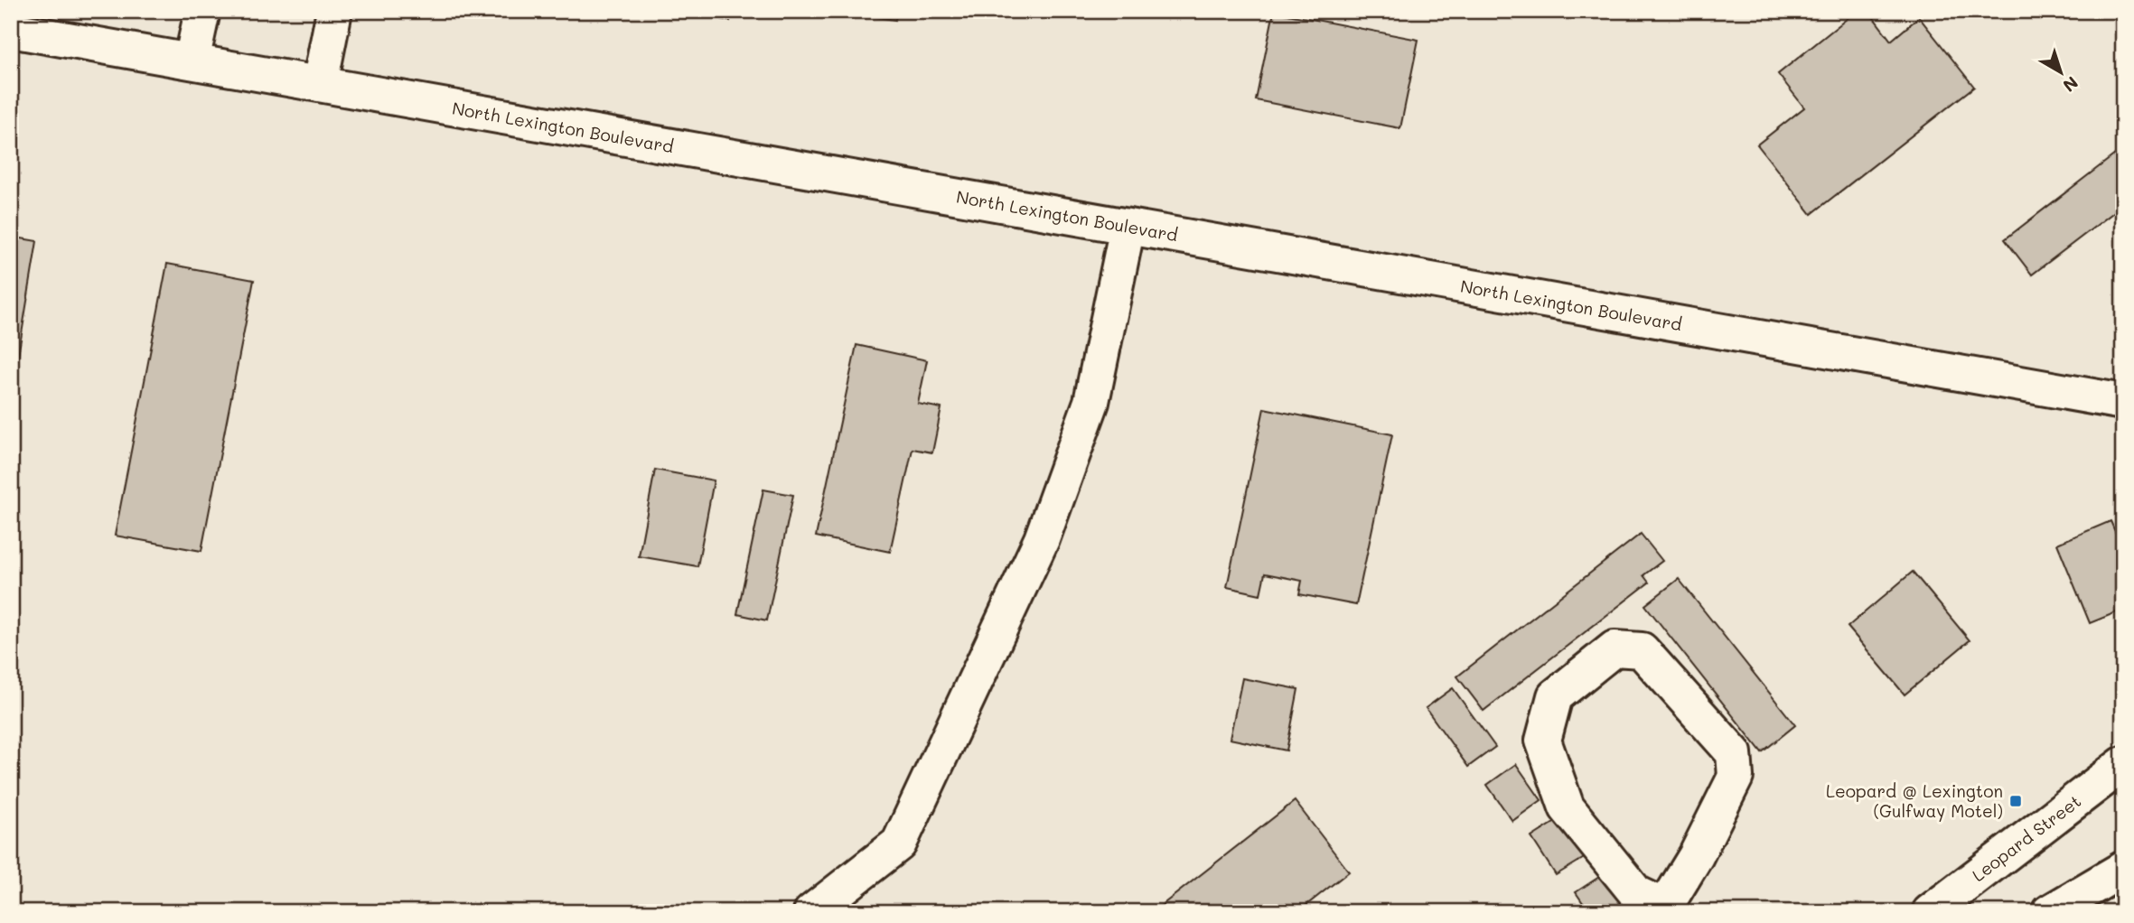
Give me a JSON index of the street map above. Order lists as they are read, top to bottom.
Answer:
{
  "streets": {
    "street": ["North Lexington Boulevard", "Leopard Street"]
  },
  "places": {
    "transit": ["Leopard @ Lexington (Gulfway Motel)"]
  },
  "north": "bottom right"
}
